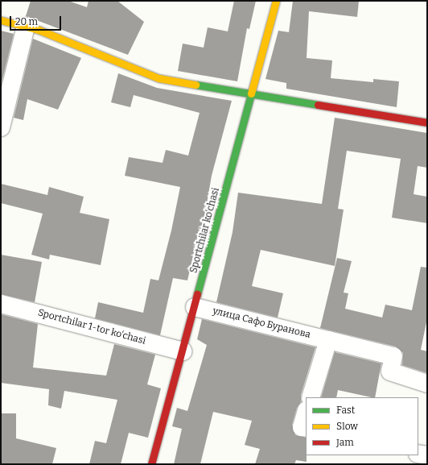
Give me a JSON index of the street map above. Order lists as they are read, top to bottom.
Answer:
{
  "streets": {
    "street": ["Sportchilar ko‘chasi", "улица Сафо Буранова", "Sportchilar 1-tor ko‘chasi"]
  },
  "crossings": [
    ["Sportchilar ko‘chasi", "улица Сафо Буранова"],
    ["Sportchilar ko‘chasi", "Sportchilar 1-tor ko‘chasi"]
  ],
  "legend": ["Fast", "Slow", "Jam"],
  "scale_bar": "20 m"
}
